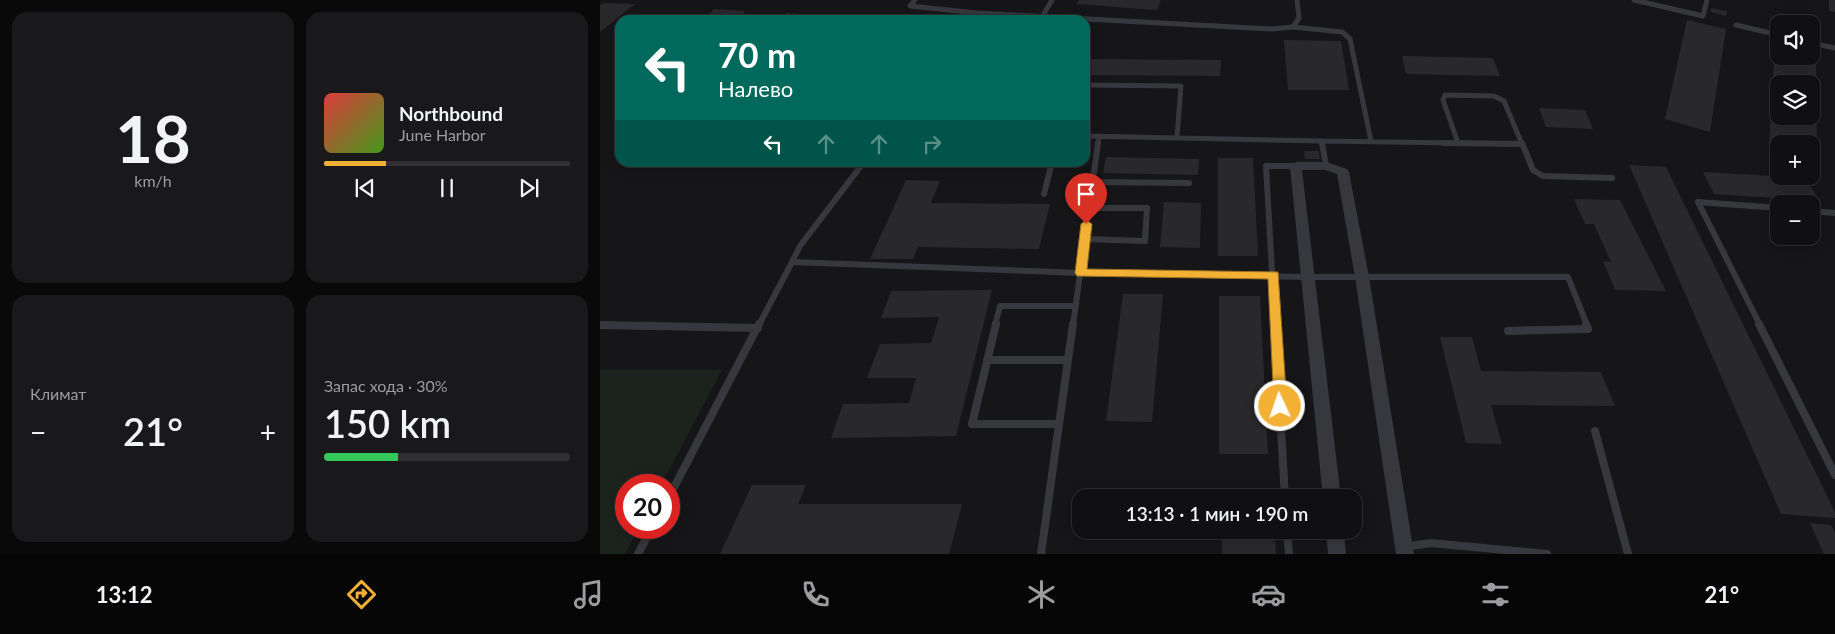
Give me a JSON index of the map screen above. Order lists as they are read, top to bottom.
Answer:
{
  "page": {
    "tile": [
      ["18", "km/h"],
      "Климат",
      ["Запас хода · 30%", "150 km"]
    ],
    "map_buttons": ["+", "−"],
    "turn": ["70 m", "Налево"],
    "song": ["Northbound", "June Harbor"],
    "heat": ["−", "21°", "+"],
    "limit": "20",
    "trip": "13:13 · 1 мин · 190 m",
    "tabs": ["13:12", "21°"]
  }
}
